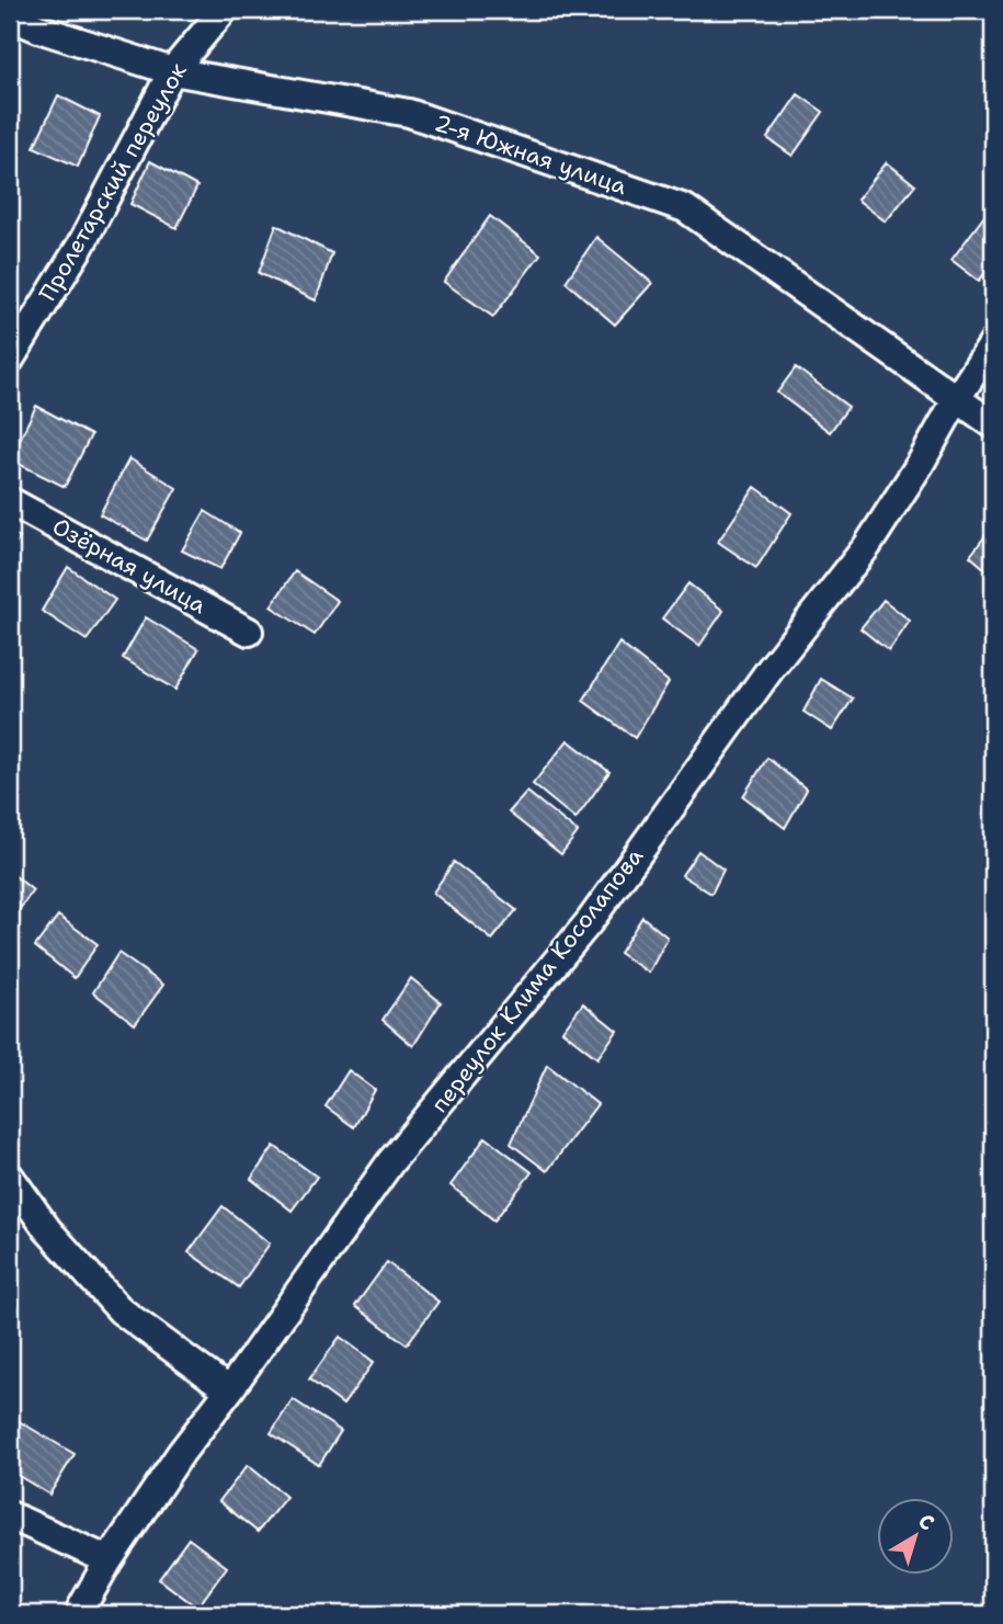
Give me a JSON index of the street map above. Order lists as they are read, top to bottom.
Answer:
{
  "streets": {
    "street": [
      "2-я Южная улица",
      "Пролетарский переулок",
      "Озёрная улица",
      "переулок Клима Косолапова"
    ]
  },
  "crossings": [
    ["2-я Южная улица", "Пролетарский переулок"],
    ["2-я Южная улица", "переулок Клима Косолапова"]
  ],
  "north": "top right"
}
